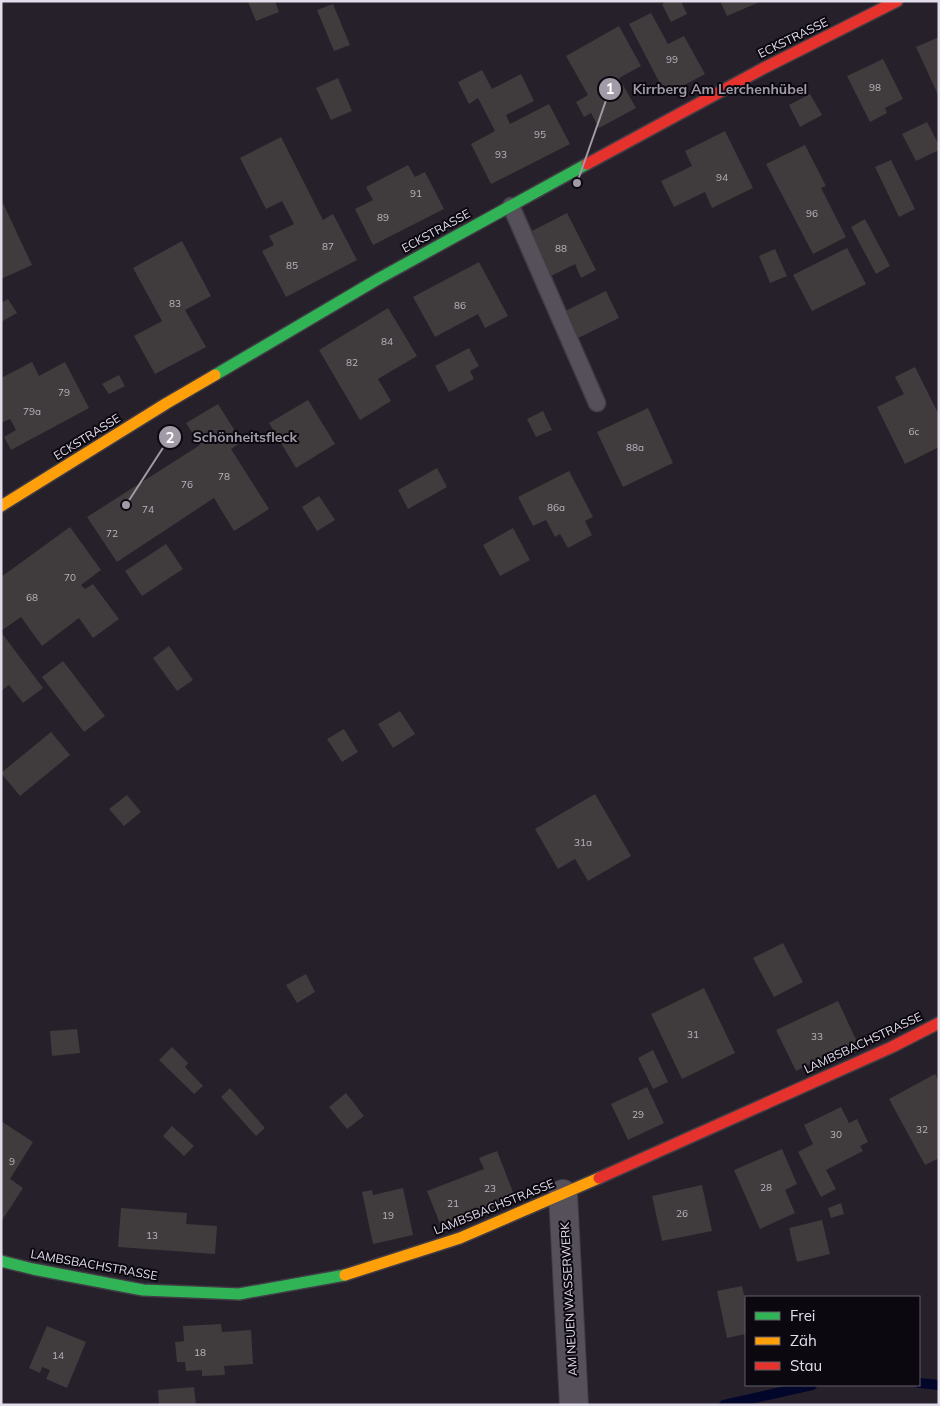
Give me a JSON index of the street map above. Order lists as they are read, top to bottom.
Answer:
{
  "streets": {
    "street": ["ECKSTRASSE", "LAMBSBACHSTRASSE", "AM NEUEN WASSERWERK"]
  },
  "crossings": [
    ["LAMBSBACHSTRASSE", "AM NEUEN WASSERWERK"]
  ],
  "places": ["Kirrberg Am Lerchenhübel", "Schönheitsfleck"],
  "house_numbers": [
    "99",
    "98",
    "95",
    "93",
    "94",
    "91",
    "96",
    "89",
    "87",
    "88",
    "85",
    "83",
    "86",
    "84",
    "82",
    "79",
    "79a",
    "6c",
    "88a",
    "78",
    "76",
    "86a",
    "74",
    "72",
    "70",
    "68",
    "31a",
    "31",
    "33",
    "29",
    "32",
    "30",
    "9",
    "28",
    "23",
    "21",
    "26",
    "19",
    "13",
    "18",
    "14"
  ],
  "legend": ["Frei", "Zäh", "Stau"]
}
